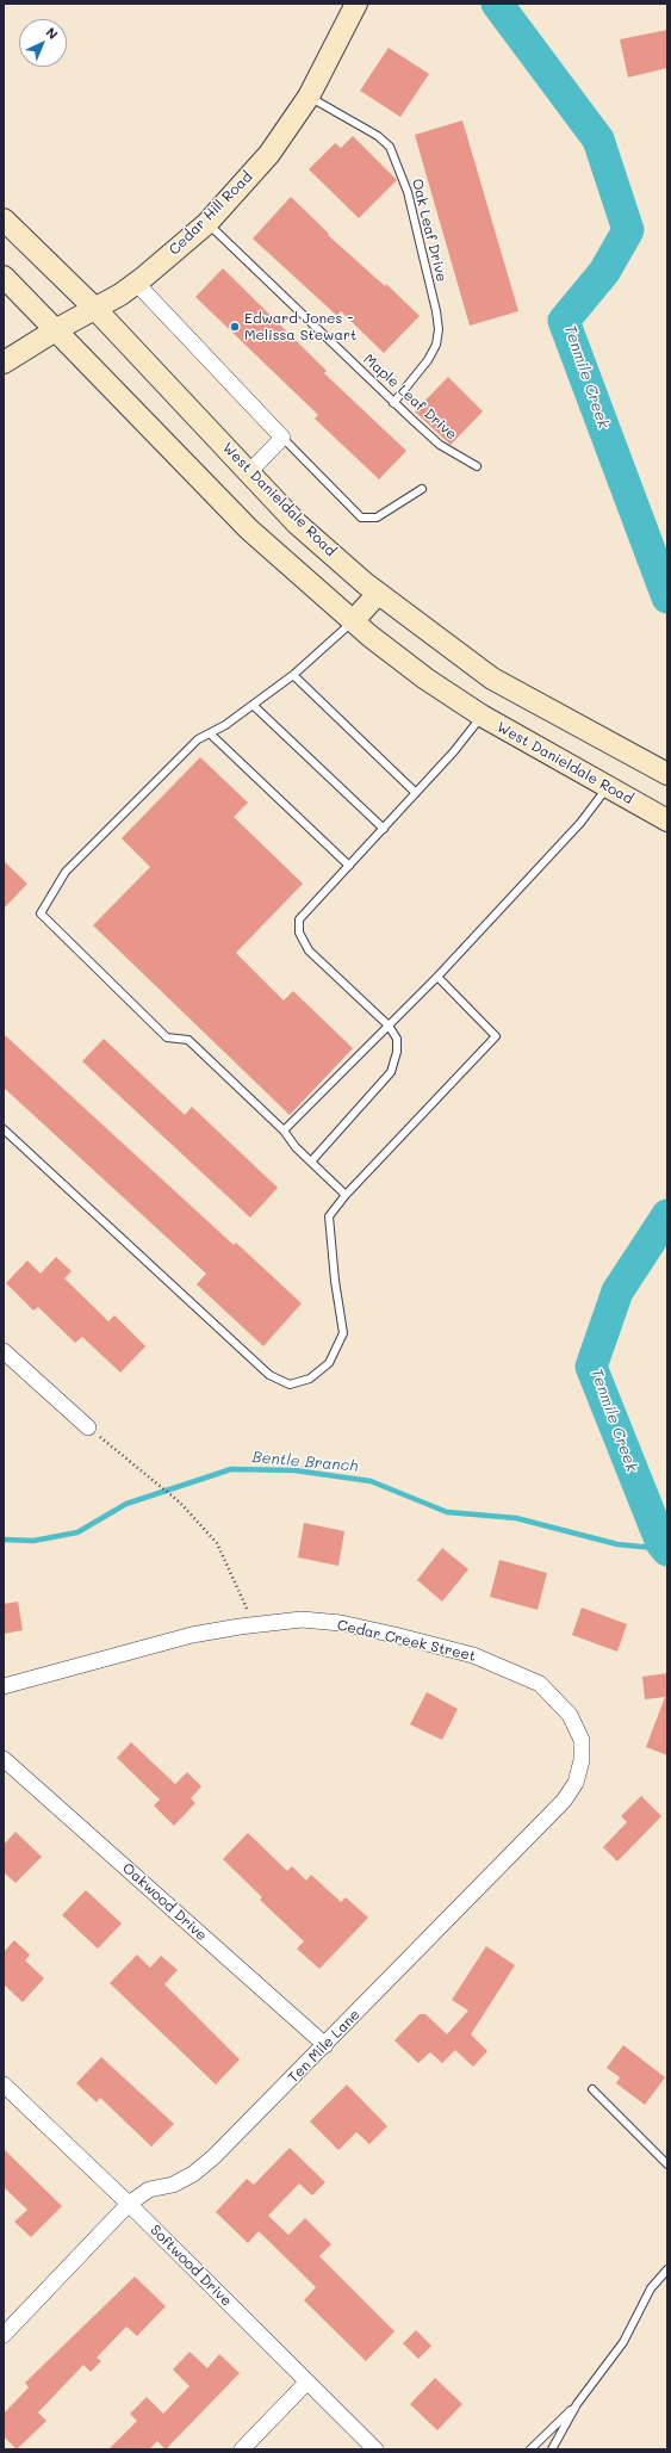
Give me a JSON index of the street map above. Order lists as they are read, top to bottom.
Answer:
{
  "streets": {
    "main road": ["Cedar Hill Road", "West Danieldale Road"],
    "street": [
      "Cedar Creek Street",
      "Oakwood Drive",
      "Ten Mile Lane",
      "Softwood Drive"
    ],
    "lane": ["Oak Leaf Drive", "Maple Leaf Drive"]
  },
  "crossings": [
    ["Cedar Hill Road", "Oak Leaf Drive"],
    ["Cedar Hill Road", "Maple Leaf Drive"],
    ["Cedar Hill Road", "West Danieldale Road"],
    ["Oak Leaf Drive", "Maple Leaf Drive"],
    ["Cedar Creek Street", "Ten Mile Lane"],
    ["Oakwood Drive", "Ten Mile Lane"],
    ["Ten Mile Lane", "Softwood Drive"]
  ],
  "water": ["Tenmile Creek", "Bentle Branch"],
  "places": ["Edward Jones - Melissa Stewart"],
  "north": "top right"
}
